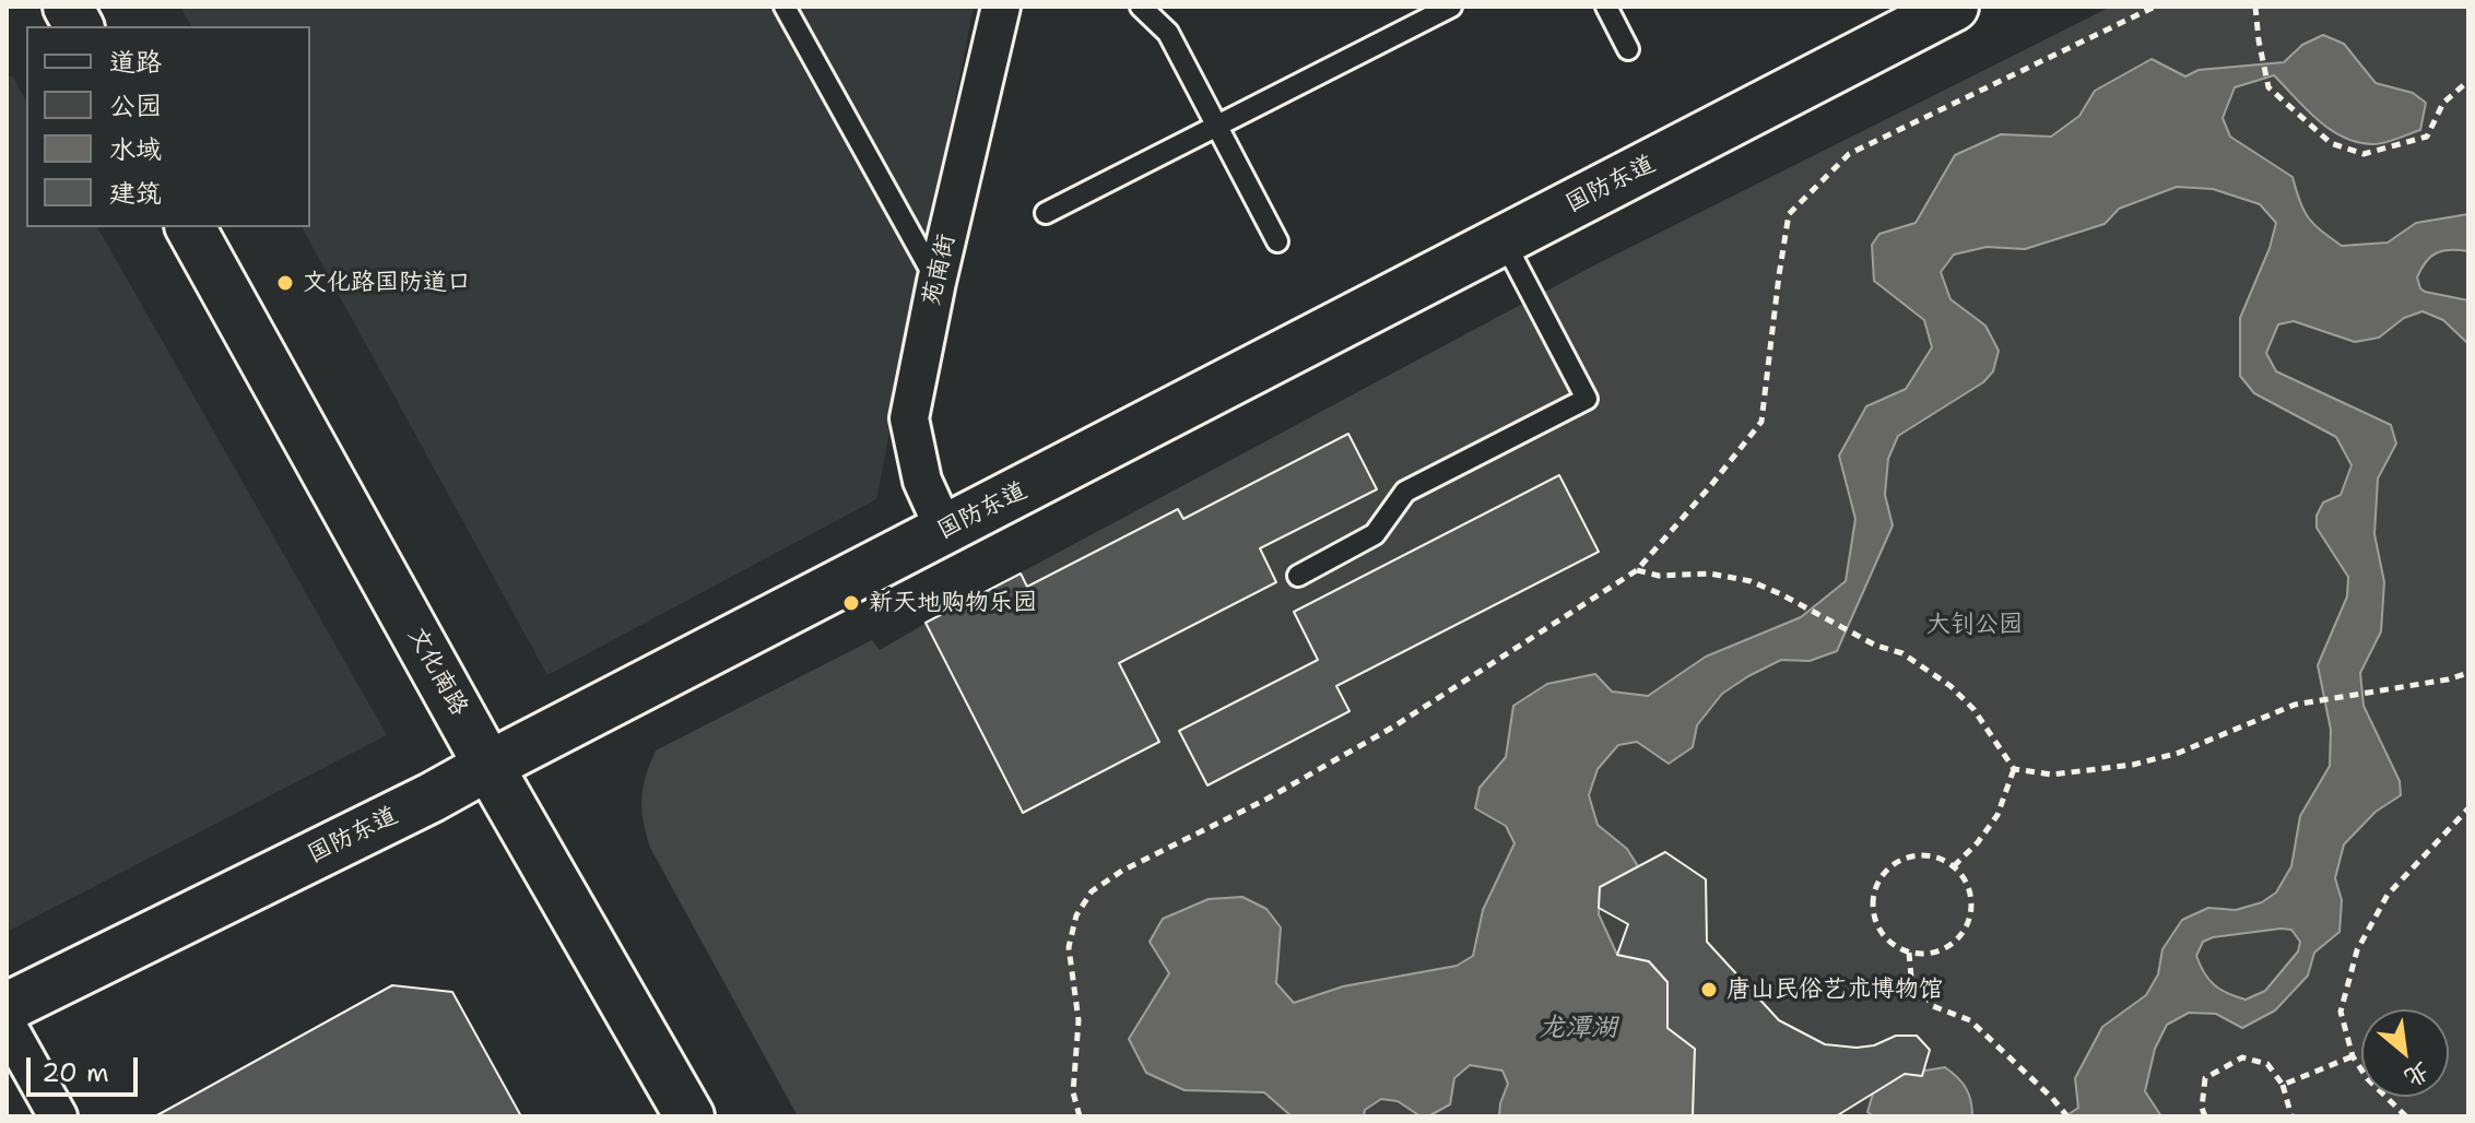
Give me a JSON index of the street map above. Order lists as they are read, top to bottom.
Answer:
{
  "streets": {
    "street": ["国防东道", "苑南街", "文化南路"]
  },
  "crossings": [
    ["国防东道", "苑南街"],
    ["国防东道", "文化南路"]
  ],
  "water": ["龙潭湖"],
  "parks": ["大钊公园"],
  "places": ["文化路国防道口", "新天地购物乐园", "唐山民俗艺术博物馆"],
  "legend": [
    "道路",
    "公园",
    "水域",
    "建筑"
  ],
  "scale_bar": "20 m",
  "north": "bottom right"
}
